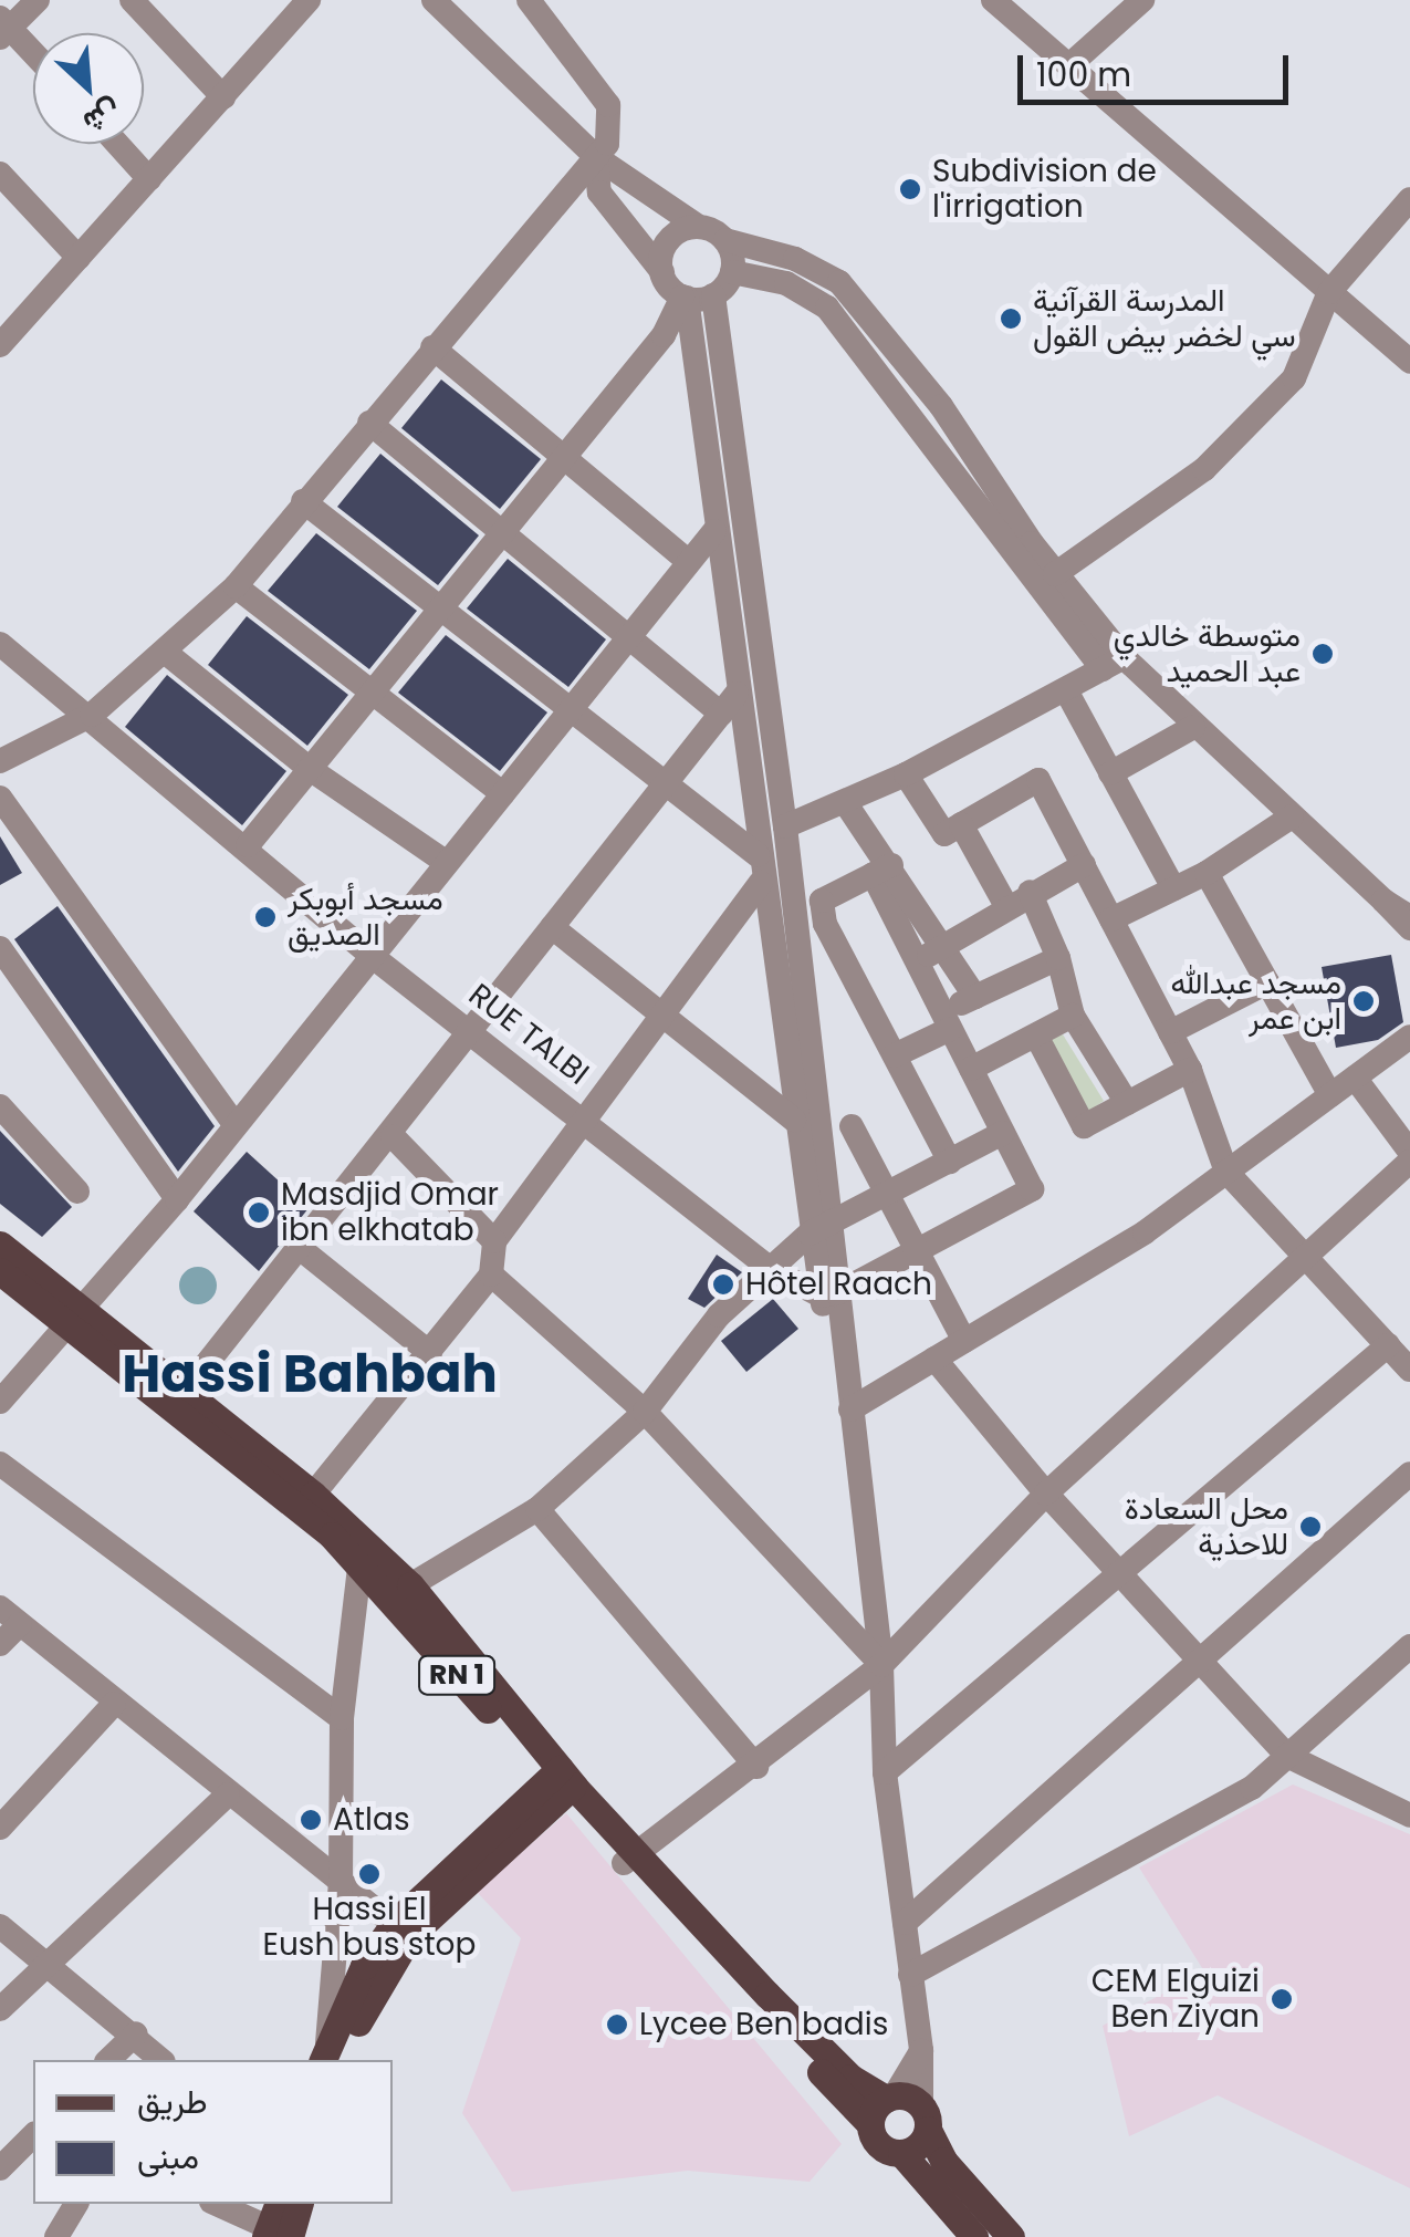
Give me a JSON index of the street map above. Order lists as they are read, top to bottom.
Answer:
{
  "streets": {
    "main road": ["RN 1"],
    "street": ["RUE TALBI"]
  },
  "districts": ["Hassi Bahbah"],
  "places": [
    "Subdivision de l'irrigation",
    "المدرسة القرآنية سي لخضر بيض القول",
    "متوسطة خالدي عبد الحميد",
    "مسجد أبوبكر الصديق",
    "مسجد عبدالله ابن عمر",
    "Masdjid Omar ibn elkhatab",
    "Hôtel Raach",
    "محل السعادة للاحذية",
    "Atlas",
    "Hassi El Eush bus stop",
    "CEM Elguizi Ben Ziyan",
    "Lycee Ben badis"
  ],
  "legend": ["طريق", "مبنى"],
  "scale_bar": "100 m",
  "north": "bottom right"
}
